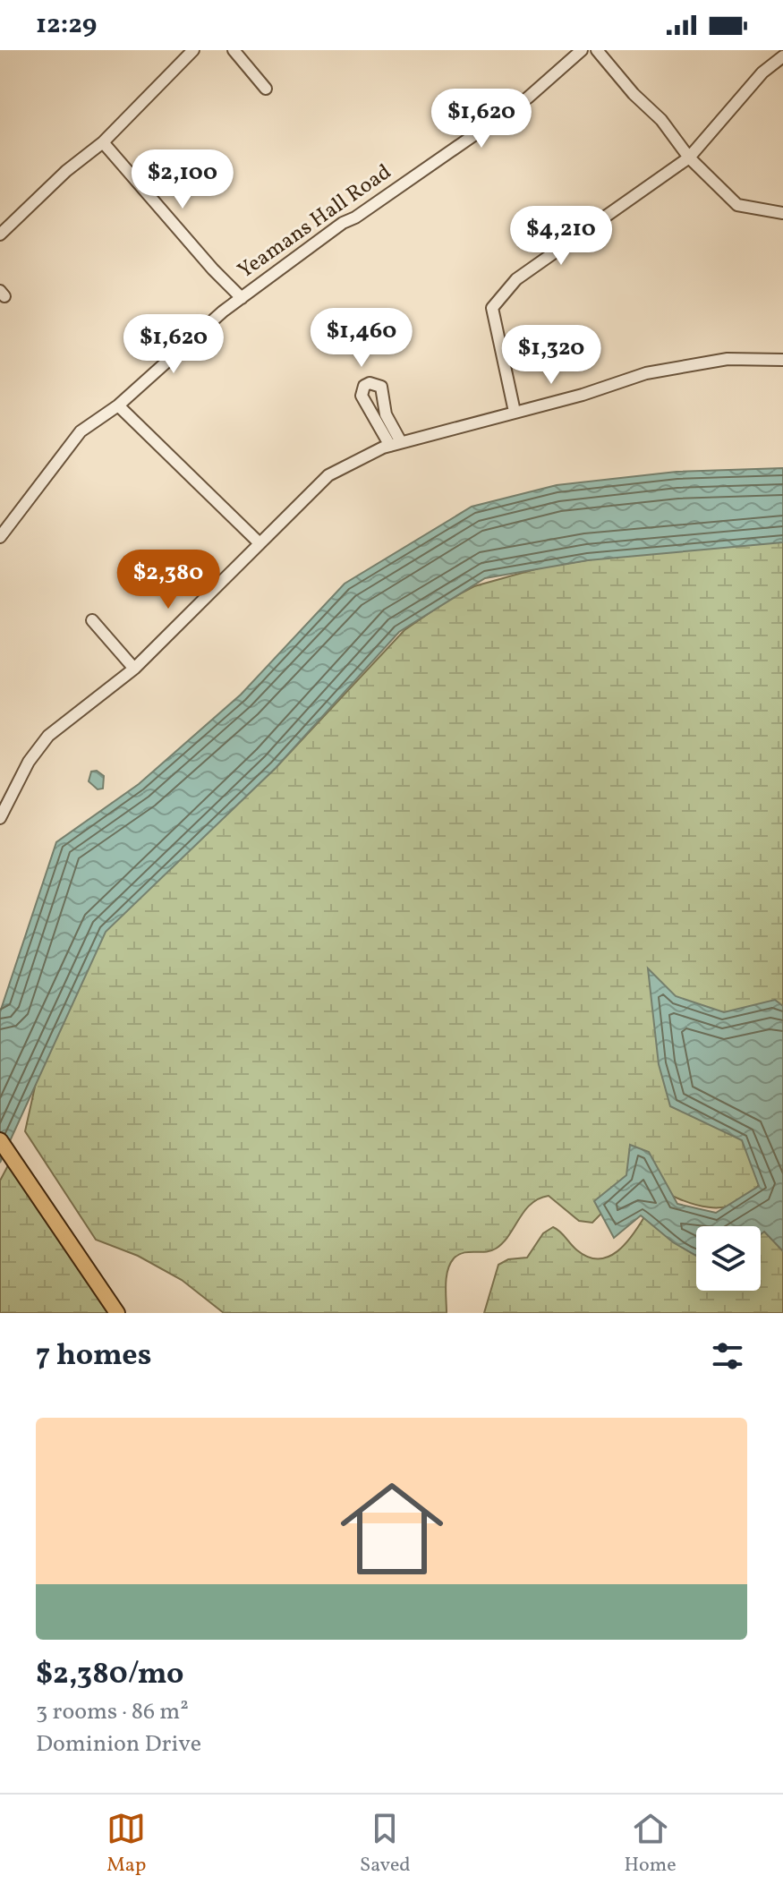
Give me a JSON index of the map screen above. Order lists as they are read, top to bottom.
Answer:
{
  "streets": {
    "street": ["Yeamans Hall Road"]
  },
  "page": {
    "status": "12:29",
    "price": [
      "$1,620",
      "$2,100",
      "$4,210",
      "$1,460",
      "$1,620",
      "$1,320",
      "$2,380"
    ],
    "heading": "7 homes",
    "list": [
      {
        "name": "$2,380/mo",
        "note": "3 rooms · 86 m² · Dominion Drive"
      }
    ],
    "tabs": ["Map", "Saved", "Home"]
  }
}
